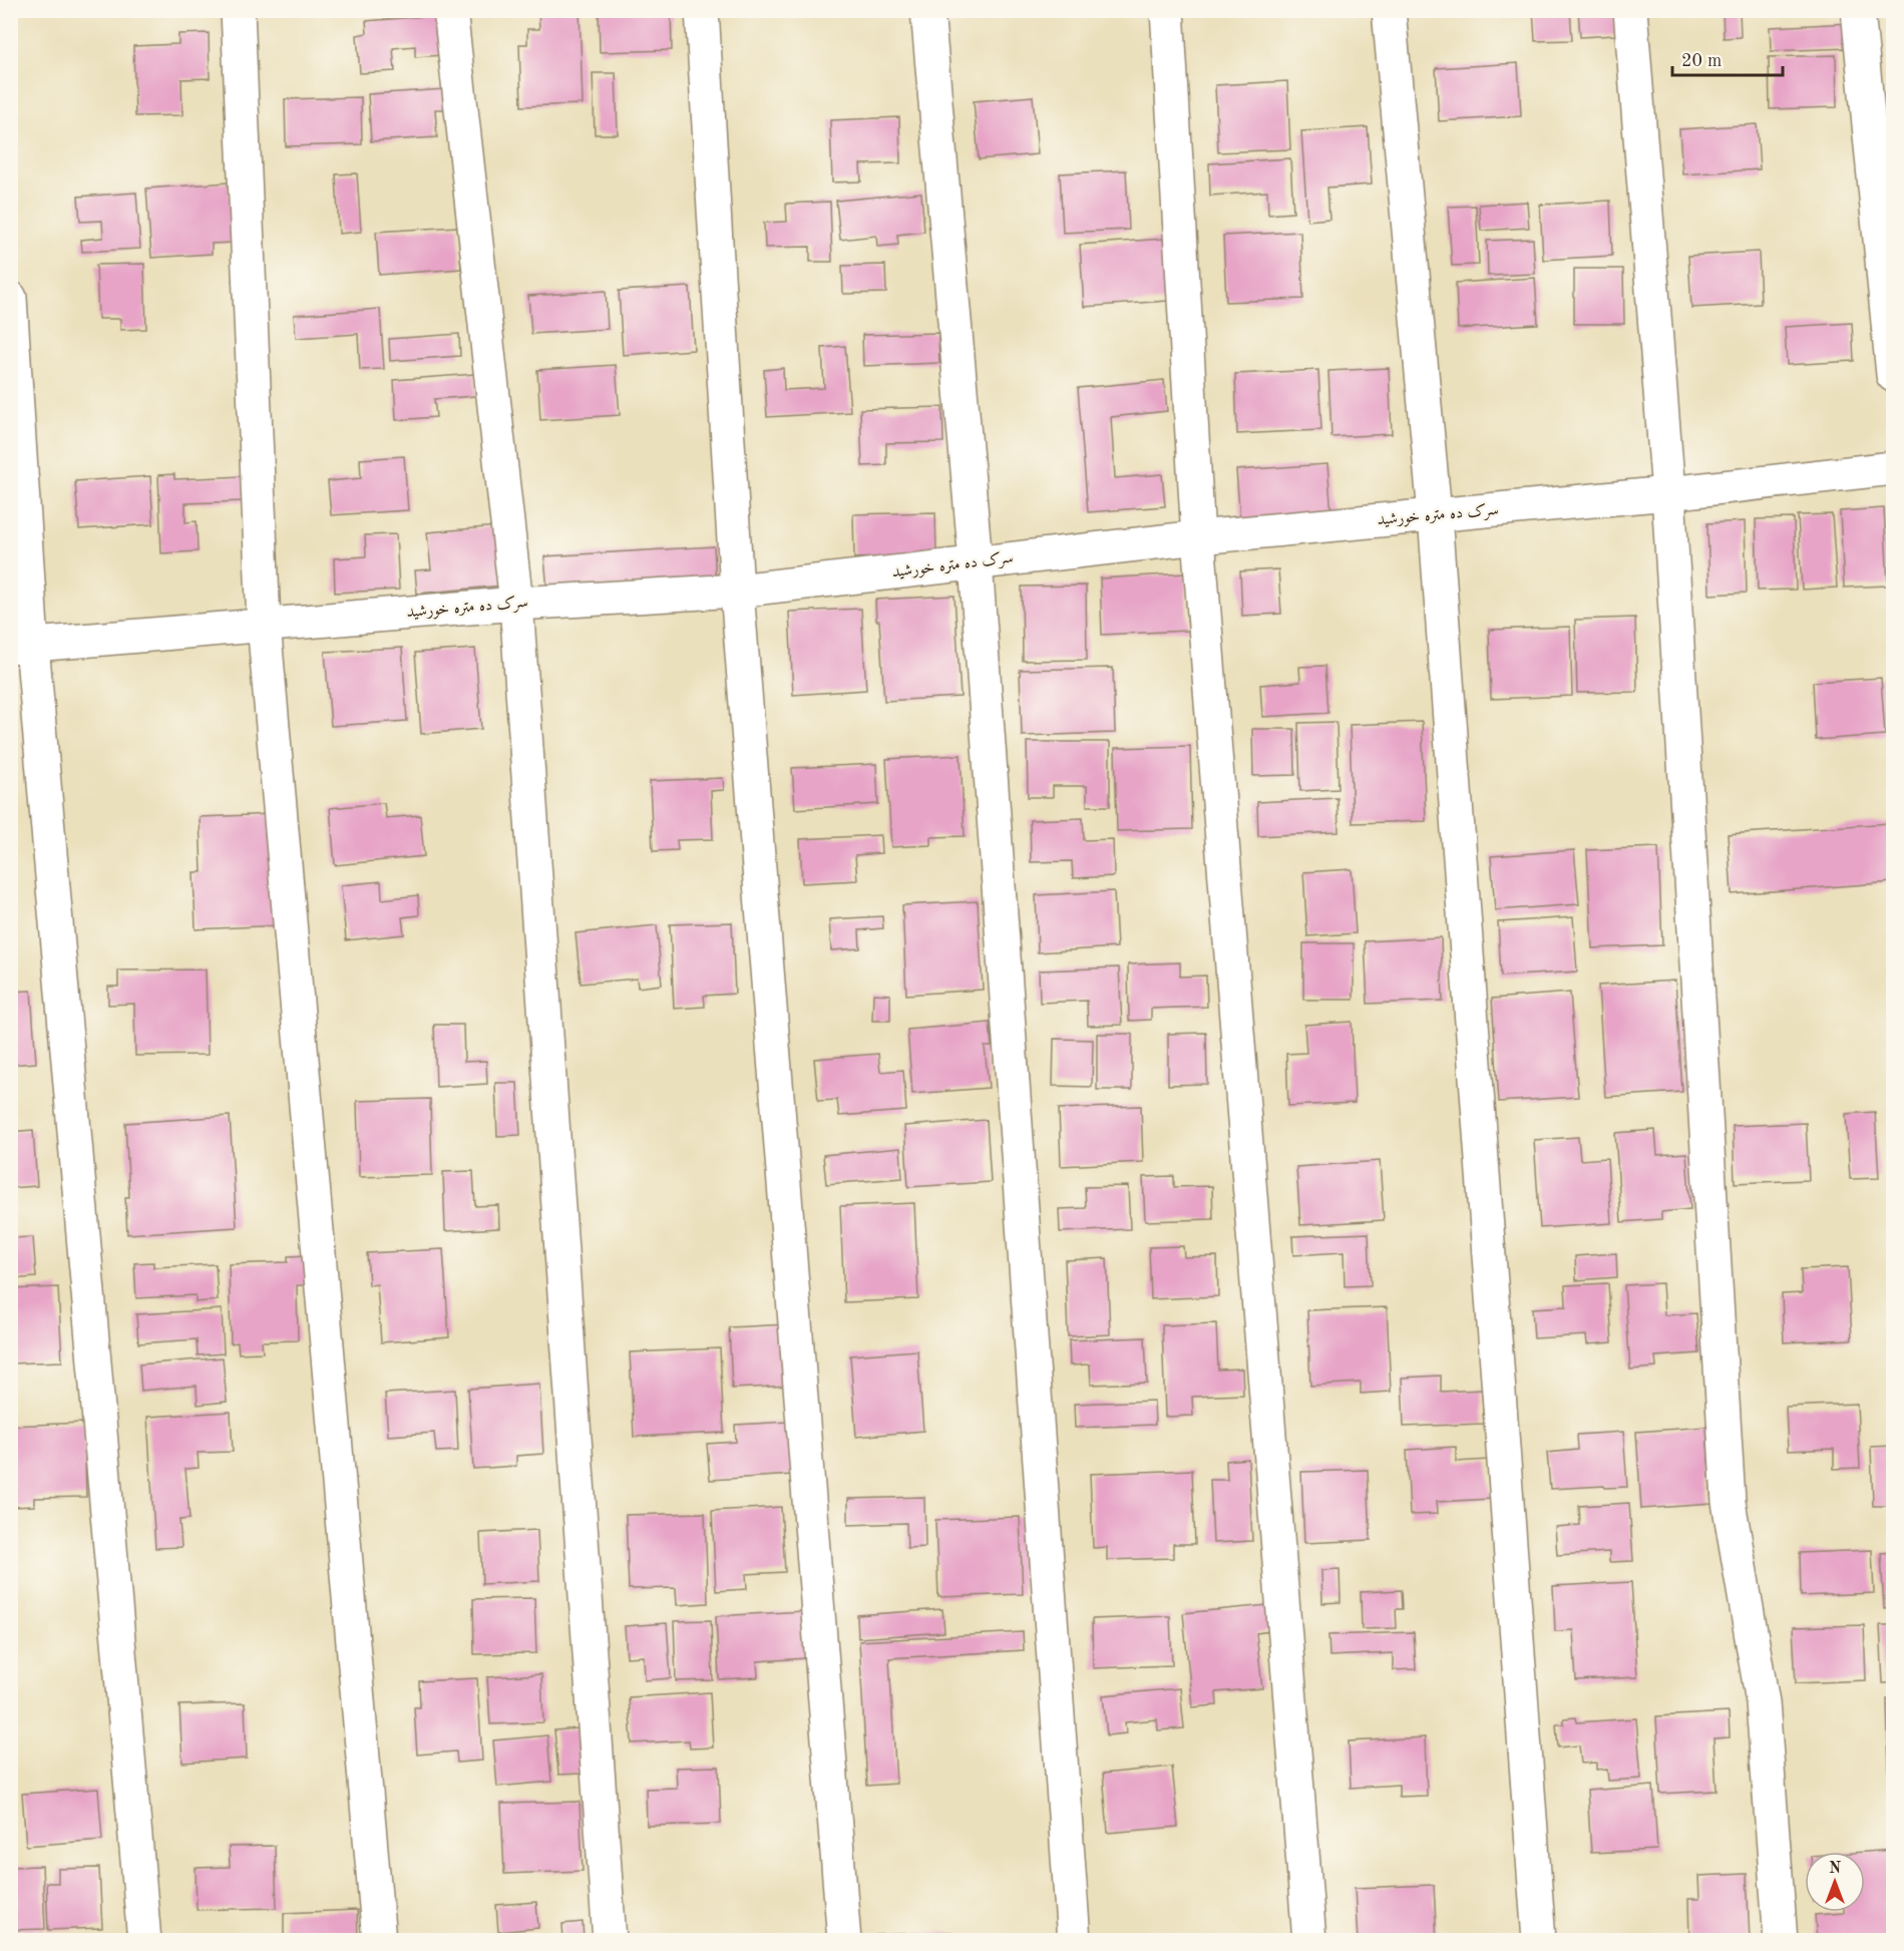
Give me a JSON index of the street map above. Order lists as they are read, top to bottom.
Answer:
{
  "streets": {
    "street": ["سرک ده متره خورشید"]
  },
  "scale_bar": "20 m",
  "north": "top"
}
